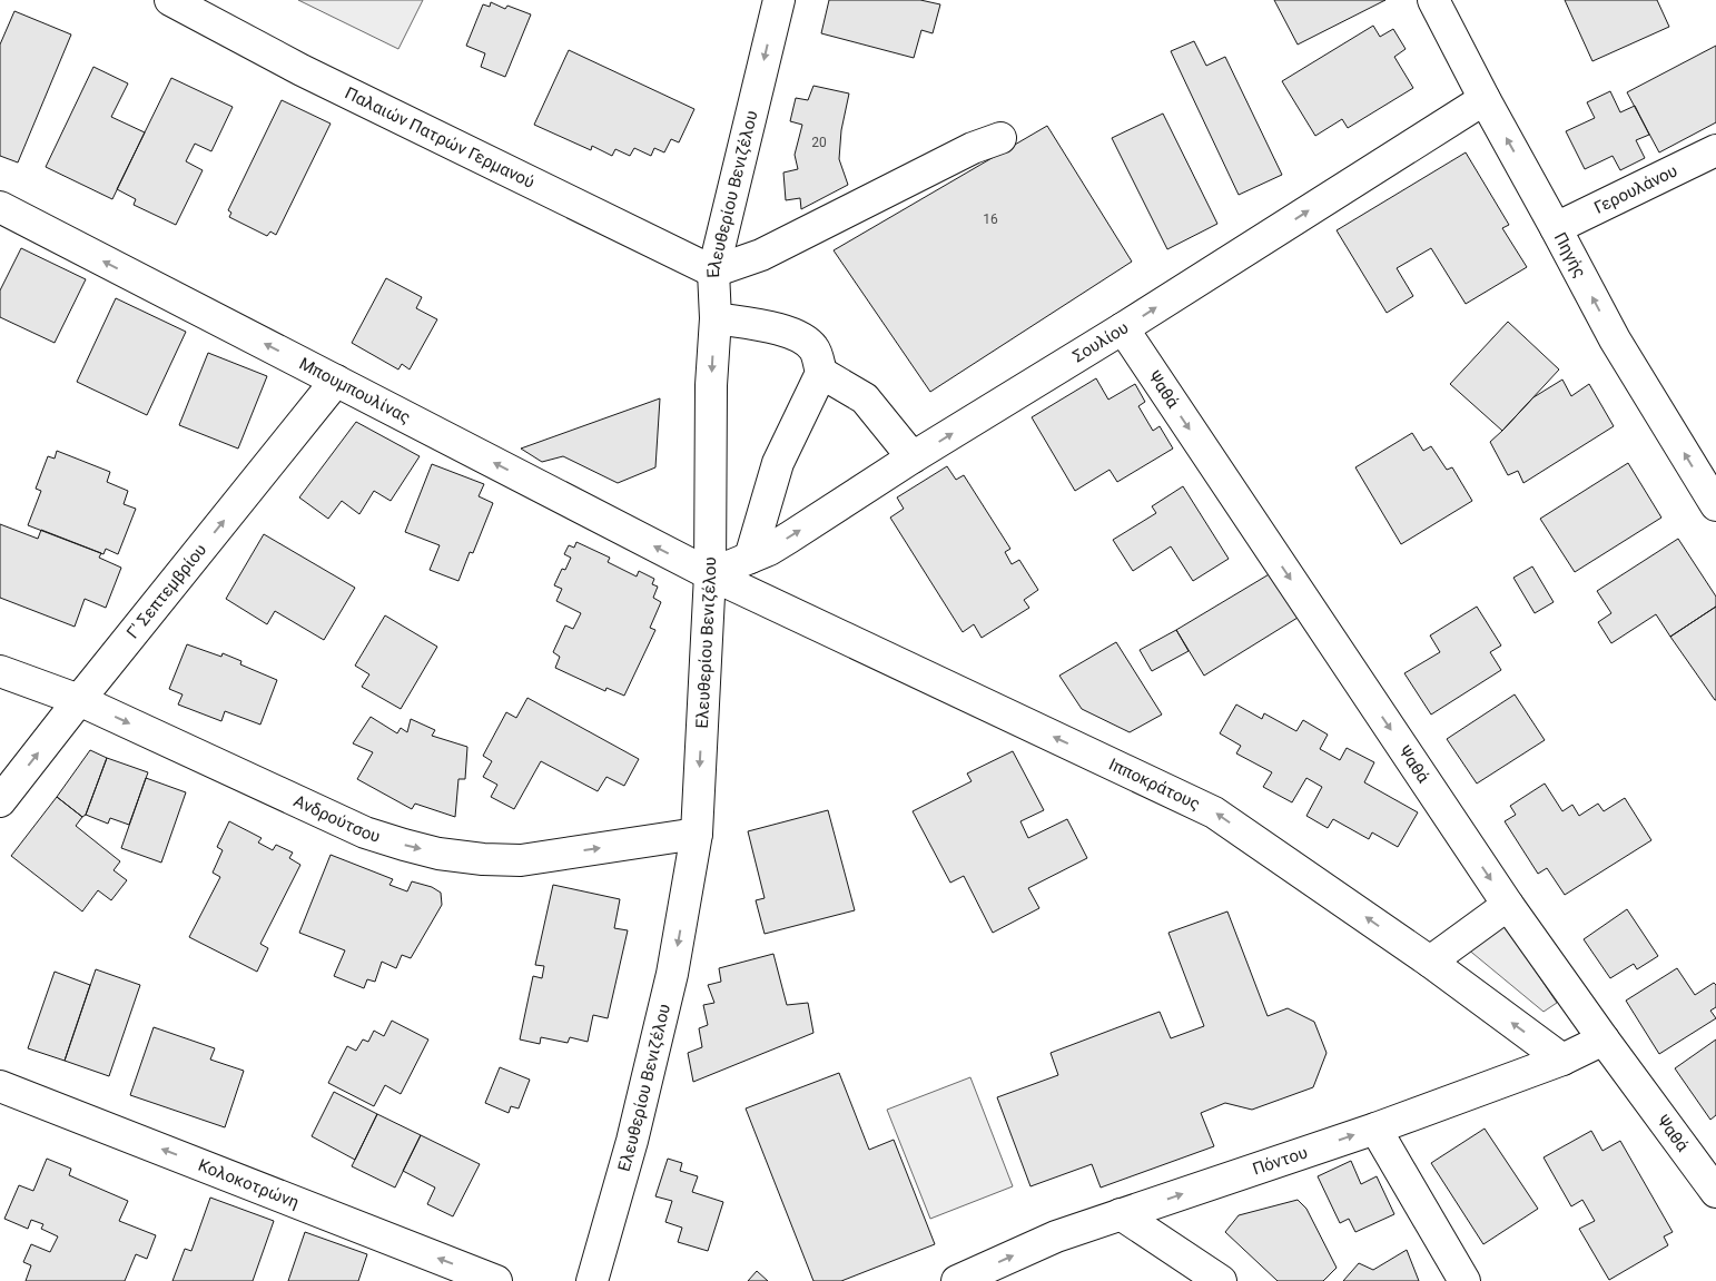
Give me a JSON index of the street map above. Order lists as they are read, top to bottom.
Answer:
{
  "streets": {
    "street": [
      "Παλαιών Πατρών Γερμανού",
      "Γερουλάνου",
      "Ελευθερίου Βενιζέλου",
      "Πηγής",
      "Σουλίου",
      "Ψαθά",
      "Μπουμπουλίνας",
      "Γ' Σεπτεμβρίου",
      "Ιπποκράτους",
      "Ανδρούτσου",
      "Πόντου",
      "Κολοκοτρώνη"
    ]
  },
  "crossings": [
    ["Παλαιών Πατρών Γερμανού", "Ελευθερίου Βενιζέλου"],
    ["Γερουλάνου", "Πηγής"],
    ["Ελευθερίου Βενιζέλου", "Σουλίου"],
    ["Ελευθερίου Βενιζέλου", "Μπουμπουλίνας"],
    ["Ελευθερίου Βενιζέλου", "Ιπποκράτους"],
    ["Ελευθερίου Βενιζέλου", "Ανδρούτσου"],
    ["Πηγής", "Σουλίου"],
    ["Σουλίου", "Ψαθά"],
    ["Σουλίου", "Μπουμπουλίνας"],
    ["Σουλίου", "Ιπποκράτους"],
    ["Ψαθά", "Πόντου"],
    ["Μπουμπουλίνας", "Γ' Σεπτεμβρίου"],
    ["Μπουμπουλίνας", "Ιπποκράτους"],
    ["Γ' Σεπτεμβρίου", "Ανδρούτσου"],
    ["Ιπποκράτους", "Πόντου"]
  ],
  "one_way": [
    "Ελευθερίου Βενιζέλου",
    "Πηγής",
    "Ψαθά",
    "Μπουμπουλίνας",
    "Γ' Σεπτεμβρίου",
    "Ιπποκράτους",
    "Ανδρούτσου",
    "Πόντου",
    "Κολοκοτρώνη"
  ],
  "house_numbers": ["20", "16"]
}
